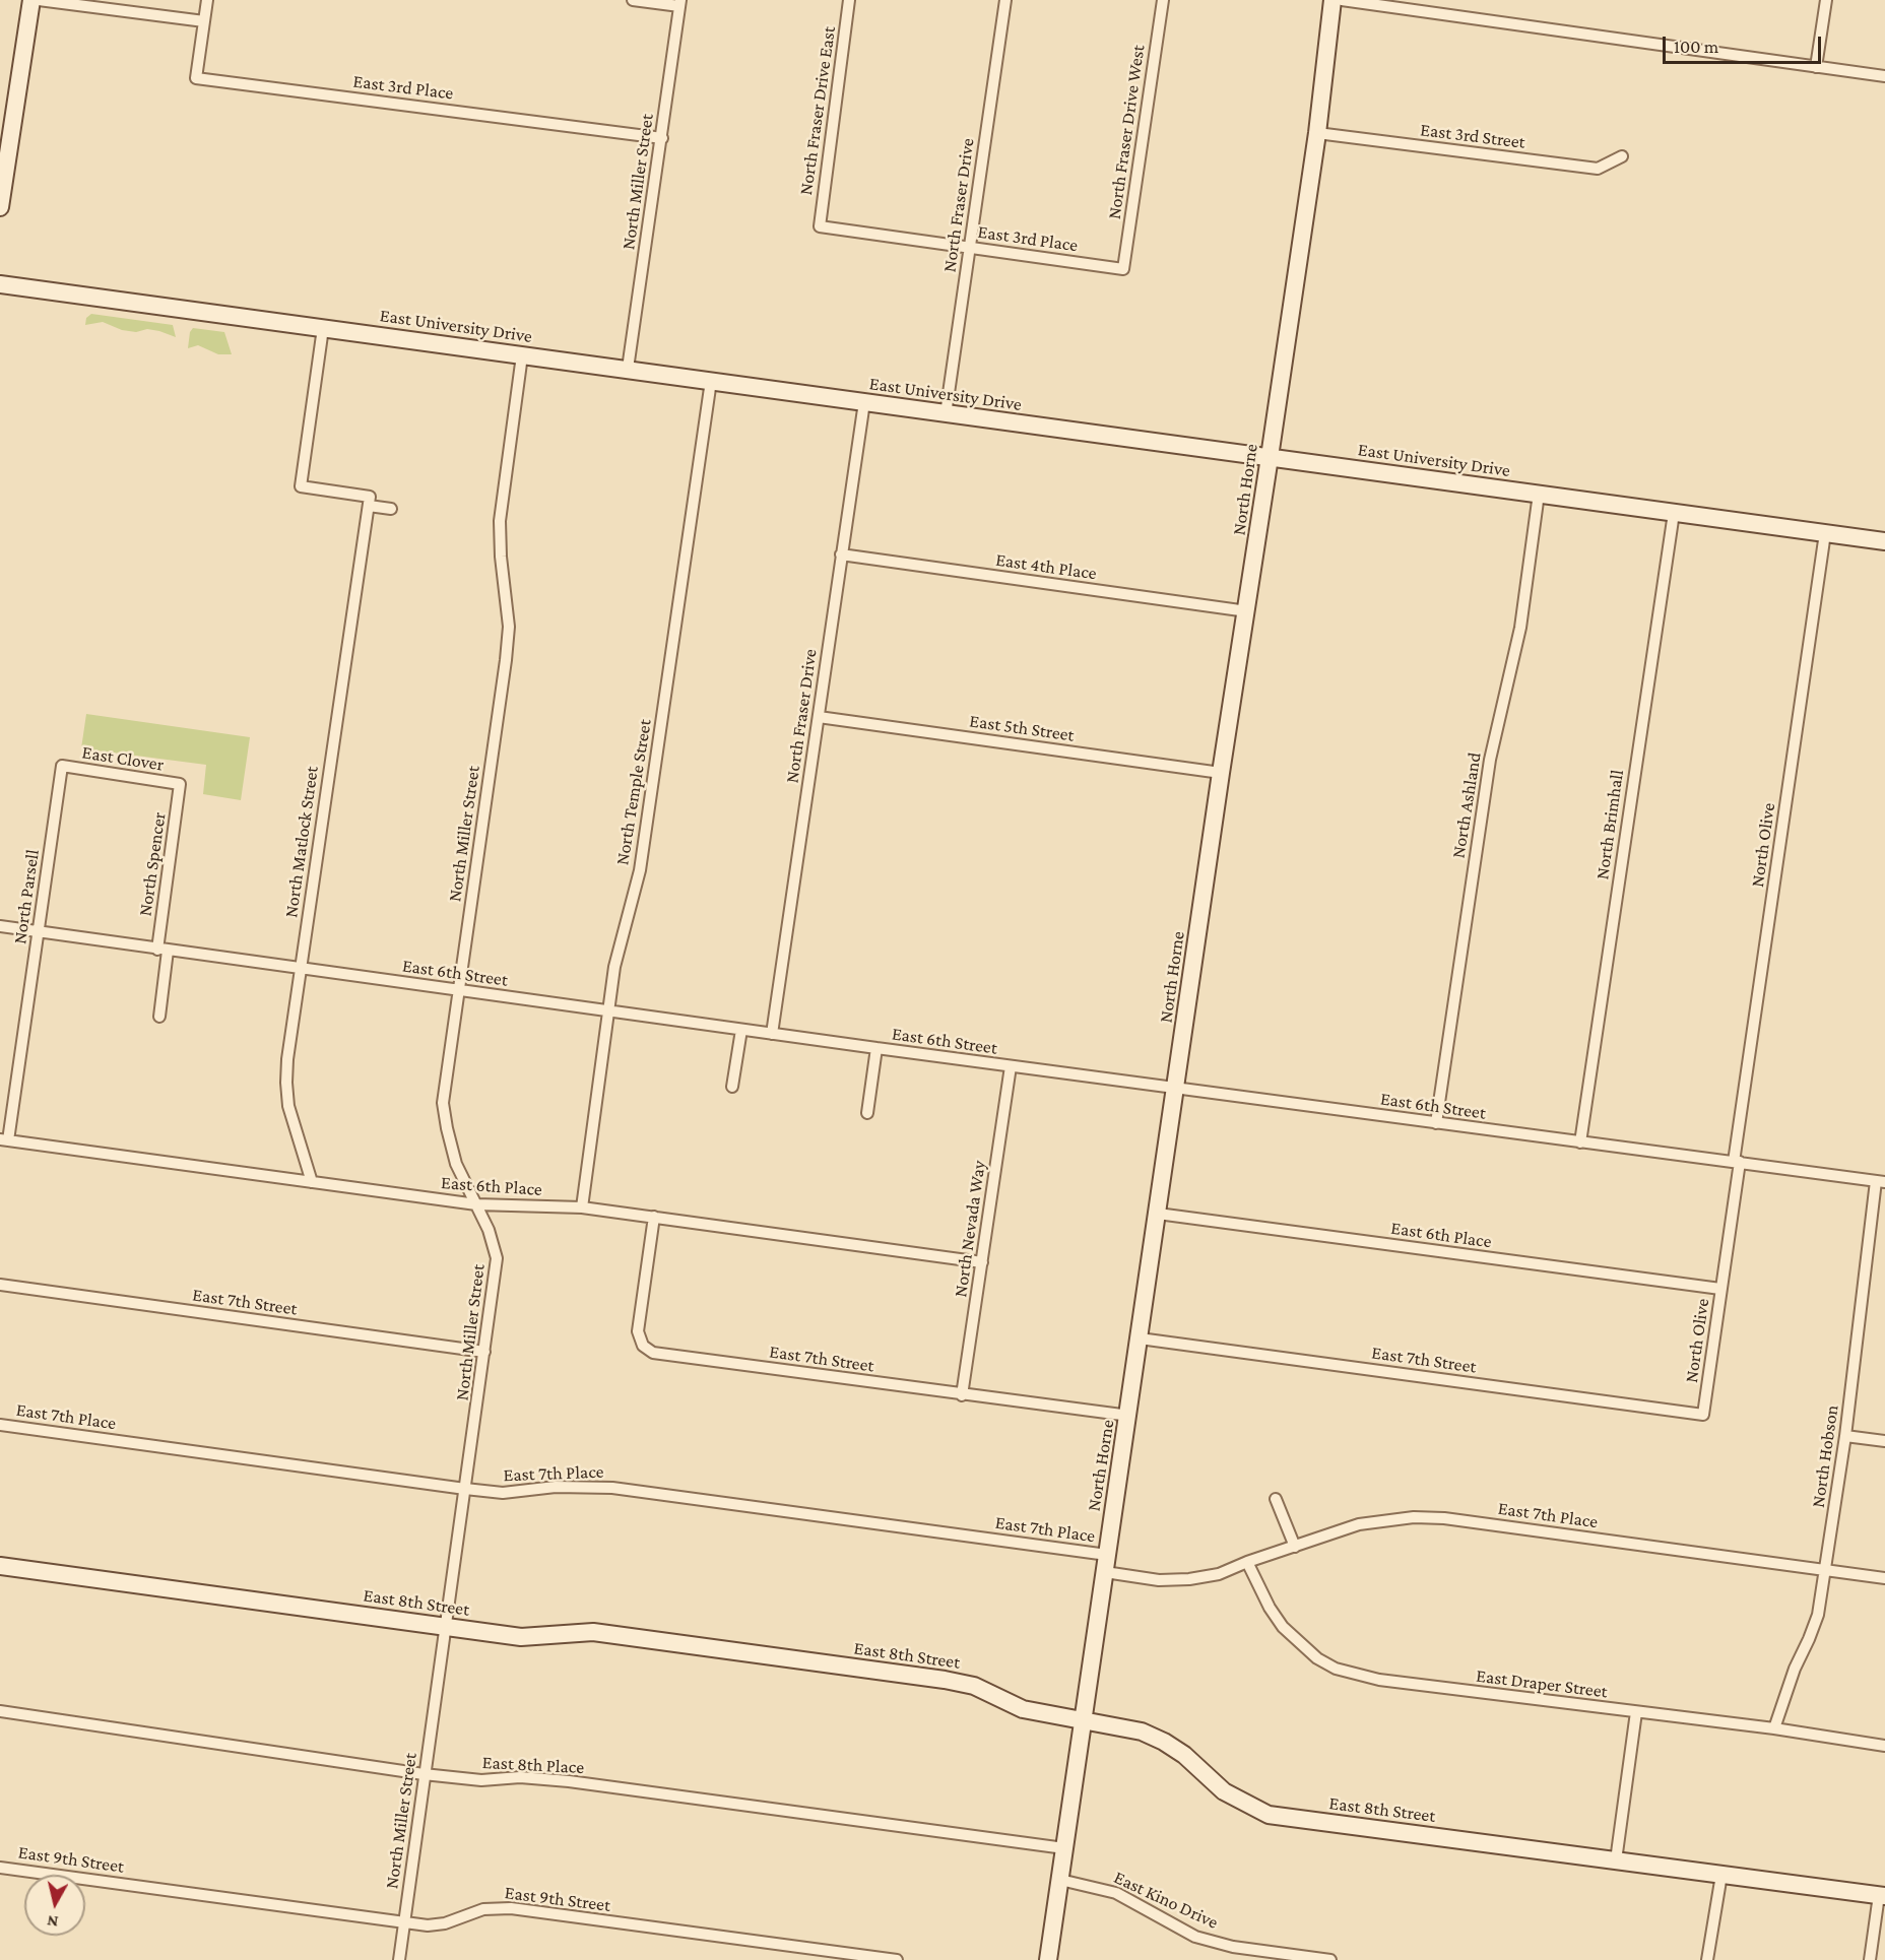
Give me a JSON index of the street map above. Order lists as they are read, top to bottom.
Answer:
{
  "streets": {
    "street": [
      "East 3rd Place",
      "North Fraser Drive East",
      "North Fraser Drive West",
      "East 3rd Street",
      "North Miller Street",
      "North Fraser Drive",
      "East University Drive",
      "North Horne",
      "East 4th Place",
      "East 5th Street",
      "East Clover",
      "North Temple Street",
      "North Ashland",
      "North Brimhall",
      "North Matlock Street",
      "North Olive",
      "North Spencer",
      "North Parsell",
      "East 6th Street",
      "East 6th Place",
      "North Nevada Way",
      "East 7th Street",
      "East 7th Place",
      "North Hobson",
      "East 8th Street",
      "East Draper Street",
      "East 8th Place",
      "East 9th Street",
      "East Kino Drive"
    ]
  },
  "crossings": [
    ["East 3rd Place", "North Fraser Drive East"],
    ["East 3rd Place", "North Fraser Drive West"],
    ["East 3rd Place", "North Miller Street"],
    ["East 3rd Place", "North Fraser Drive"],
    ["East 3rd Street", "North Horne"],
    ["North Miller Street", "East University Drive"],
    ["North Miller Street", "East 6th Street"],
    ["North Miller Street", "East 6th Place"],
    ["North Miller Street", "East 7th Street"],
    ["North Miller Street", "East 7th Place"],
    ["North Miller Street", "East 8th Street"],
    ["North Miller Street", "East 8th Place"],
    ["North Miller Street", "East 9th Street"],
    ["North Fraser Drive", "East University Drive"],
    ["North Fraser Drive", "East 4th Place"],
    ["North Fraser Drive", "East 5th Street"],
    ["North Fraser Drive", "East 6th Street"],
    ["East University Drive", "North Horne"],
    ["East University Drive", "North Temple Street"],
    ["East University Drive", "North Ashland"],
    ["East University Drive", "North Brimhall"],
    ["East University Drive", "North Olive"],
    ["North Horne", "East 4th Place"],
    ["North Horne", "East 5th Street"],
    ["North Horne", "East 6th Street"],
    ["North Horne", "East 6th Place"],
    ["North Horne", "East 7th Street"],
    ["North Horne", "East 7th Place"],
    ["North Horne", "East 8th Street"],
    ["North Horne", "East 8th Place"],
    ["North Horne", "East Kino Drive"],
    ["East Clover", "North Spencer"],
    ["East Clover", "North Parsell"],
    ["North Temple Street", "East 6th Street"],
    ["North Temple Street", "East 6th Place"],
    ["North Ashland", "East 6th Street"],
    ["North Brimhall", "East 6th Street"],
    ["North Matlock Street", "East 6th Street"],
    ["North Matlock Street", "East 6th Place"],
    ["North Olive", "East 6th Street"],
    ["North Olive", "East 6th Place"],
    ["North Olive", "East 7th Street"],
    ["North Spencer", "East 6th Street"],
    ["North Parsell", "East 6th Street"],
    ["North Parsell", "East 6th Place"],
    ["East 6th Street", "North Nevada Way"],
    ["East 6th Street", "North Hobson"],
    ["East 6th Place", "North Nevada Way"],
    ["East 6th Place", "East 7th Street"],
    ["North Nevada Way", "East 7th Street"],
    ["East 7th Place", "North Hobson"],
    ["East 7th Place", "East Draper Street"],
    ["North Hobson", "East Draper Street"]
  ],
  "scale_bar": "100 m",
  "north": "bottom"
}
